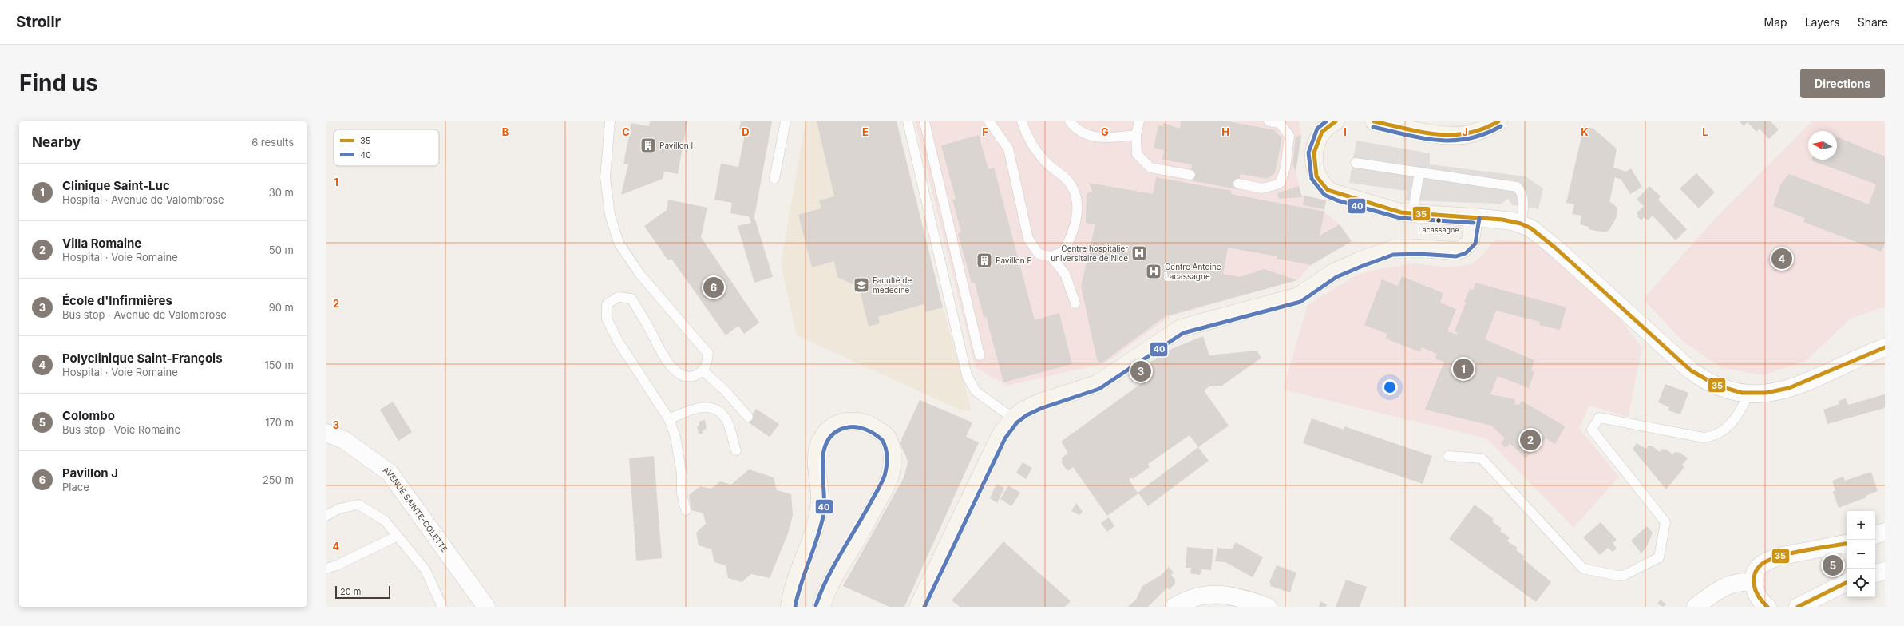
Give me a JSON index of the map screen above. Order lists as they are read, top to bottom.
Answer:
{
  "streets": {
    "street": ["AVENUE SAINTE-COLETTE"]
  },
  "places": {
    "building": ["Pavillon I", "Pavillon F"],
    "other": ["Lacassagne"],
    "hospital": ["Centre hospitalier universitaire de Nice", "Centre Antoine Lacassagne"],
    "school or university": ["Faculté de médecine"]
  },
  "lines": ["transit line 35", "transit line 40"],
  "legend": ["35", "40"],
  "scale_bar": "20 m",
  "north": "left",
  "page": {
    "header": "Strollr",
    "nav": ["Map", "Layers", "Share"],
    "buttons": "Directions",
    "title": "Find us",
    "heading": ["Nearby", "6 results"],
    "list": [
      {
        "mark": "1",
        "name": "Clinique Saint-Luc",
        "note": "Hospital · Avenue de Valombrose",
        "value": "30 m"
      },
      {
        "mark": "2",
        "name": "Villa Romaine",
        "note": "Hospital · Voie Romaine",
        "value": "50 m"
      },
      {
        "mark": "3",
        "name": "École d'Infirmières",
        "note": "Bus stop · Avenue de Valombrose",
        "value": "90 m"
      },
      {
        "mark": "4",
        "name": "Polyclinique Saint-François",
        "note": "Hospital · Voie Romaine",
        "value": "150 m"
      },
      {
        "mark": "5",
        "name": "Colombo",
        "note": "Bus stop · Voie Romaine",
        "value": "170 m"
      },
      {
        "mark": "6",
        "name": "Pavillon J",
        "note": "Place",
        "value": "250 m"
      }
    ],
    "pins": [
      "4",
      "6",
      "1",
      "3",
      "2",
      "5"
    ],
    "map_buttons": ["+", "−"],
    "scale": "20 m"
  },
  "grid": {
    "columns": [
      "B",
      "C",
      "D",
      "E",
      "F",
      "G",
      "H",
      "I",
      "J",
      "K",
      "L"
    ],
    "rows": [
      "1",
      "2",
      "3",
      "4"
    ]
  }
}
